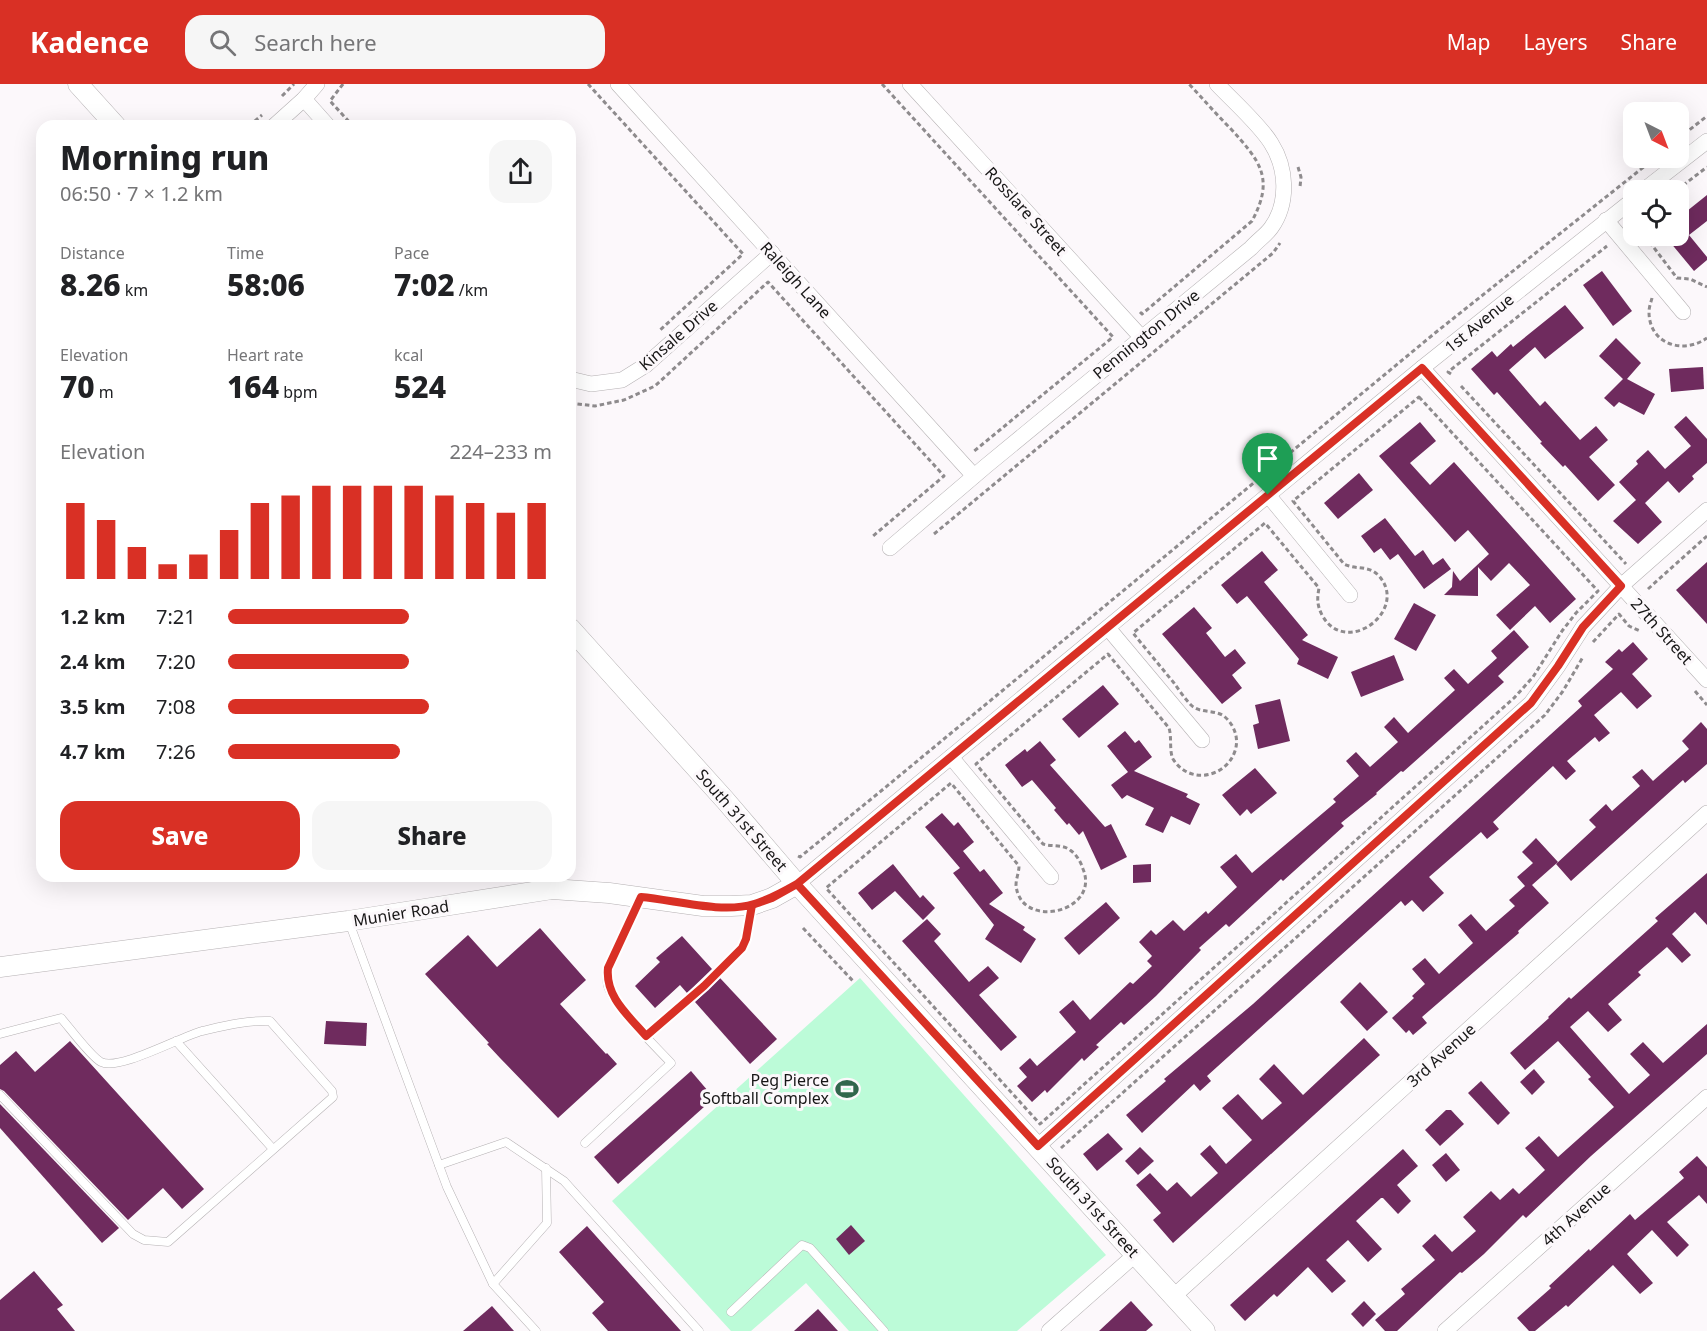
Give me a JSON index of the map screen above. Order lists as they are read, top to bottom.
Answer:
{
  "streets": {
    "street": [
      "Rosslare Street",
      "Raleigh Lane",
      "1st Avenue",
      "Pennington Drive",
      "Kinsale Drive",
      "27th Street",
      "South 31st Street",
      "Munier Road",
      "3rd Avenue",
      "4th Avenue"
    ]
  },
  "crossings": [
    ["Rosslare Street", "Pennington Drive"],
    ["Raleigh Lane", "Pennington Drive"],
    ["Raleigh Lane", "Kinsale Drive"],
    ["1st Avenue", "27th Street"],
    ["1st Avenue", "South 31st Street"],
    ["1st Avenue", "Munier Road"],
    ["South 31st Street", "Munier Road"],
    ["South 31st Street", "3rd Avenue"]
  ],
  "places": {
    "sports": ["Peg Pierce Softball Complex"]
  },
  "north": "bottom right",
  "page": {
    "header": "Kadence",
    "search": "Search here",
    "nav": ["Map", "Layers", "Share"],
    "heading": ["Morning run", "06:50 · 7 × 1.2 km"],
    "stats": [
      ["Distance", "8.26 km"],
      ["Time", "58:06"],
      ["Pace", "7:02 /km"],
      ["Elevation", "70 m"],
      ["Heart rate", "164 bpm"],
      ["kcal", "524"]
    ],
    "chart": ["Elevation", "224–233 m"],
    "list": [
      {
        "name": "1.2 km",
        "note": "7:21"
      },
      {
        "name": "2.4 km",
        "note": "7:20"
      },
      {
        "name": "3.5 km",
        "note": "7:08"
      },
      {
        "name": "4.7 km",
        "note": "7:26"
      }
    ],
    "buttons": ["Save", "Share"]
  }
}
